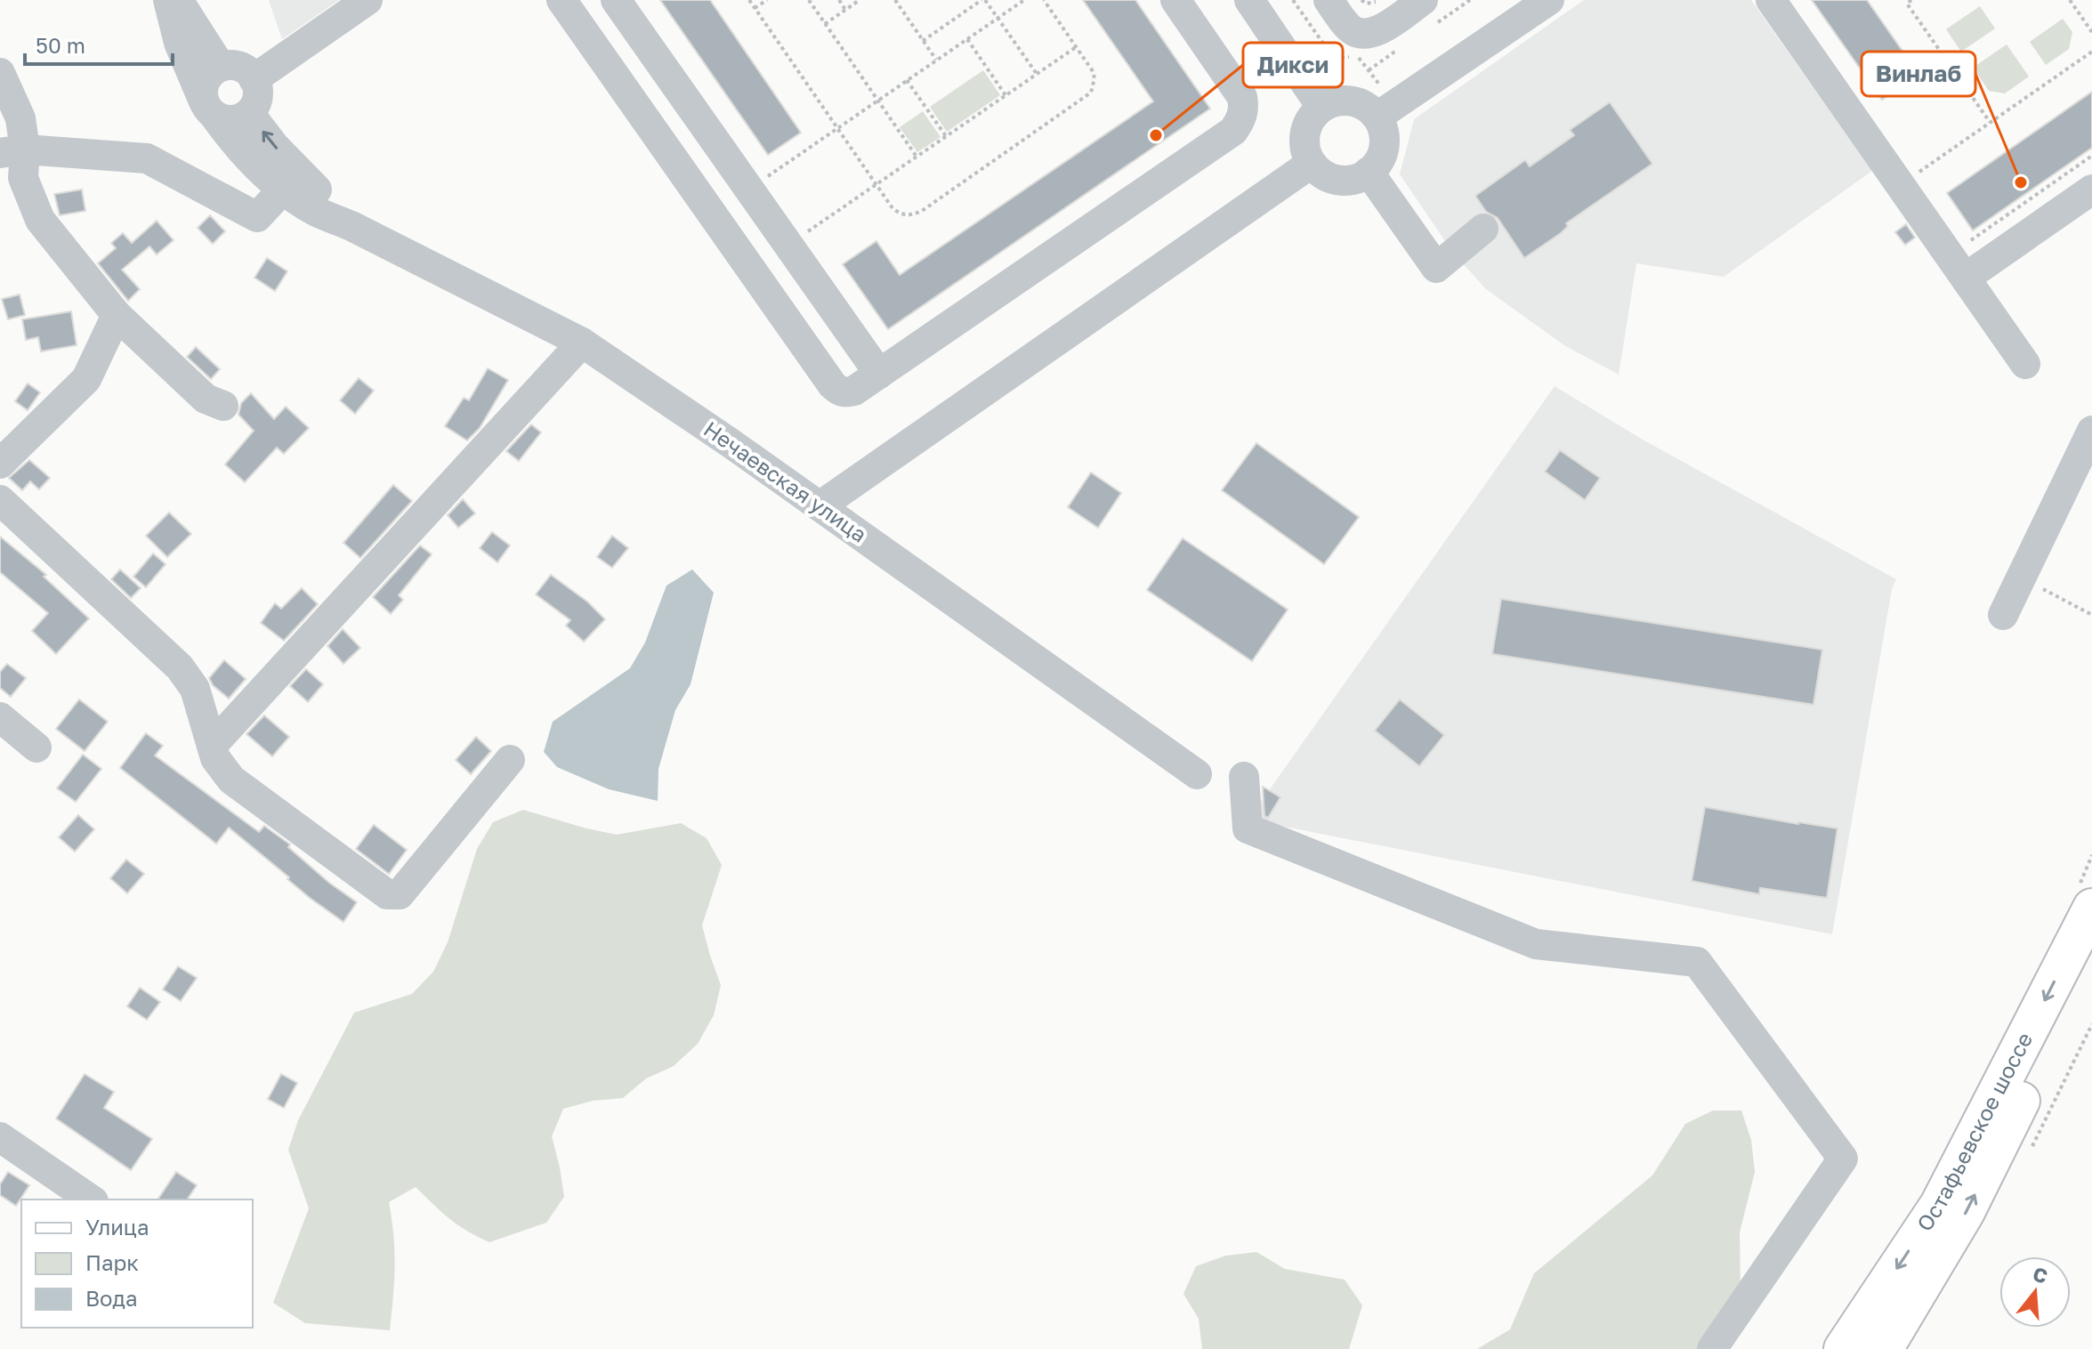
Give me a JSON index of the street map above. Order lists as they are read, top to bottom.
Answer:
{
  "streets": {
    "main road": ["Остафьевское шоссе"],
    "street": ["Нечаевская улица"]
  },
  "places": ["Дикси", "Винлаб"],
  "legend": ["Улица", "Парк", "Вода"],
  "scale_bar": "50 m",
  "north": "top"
}
